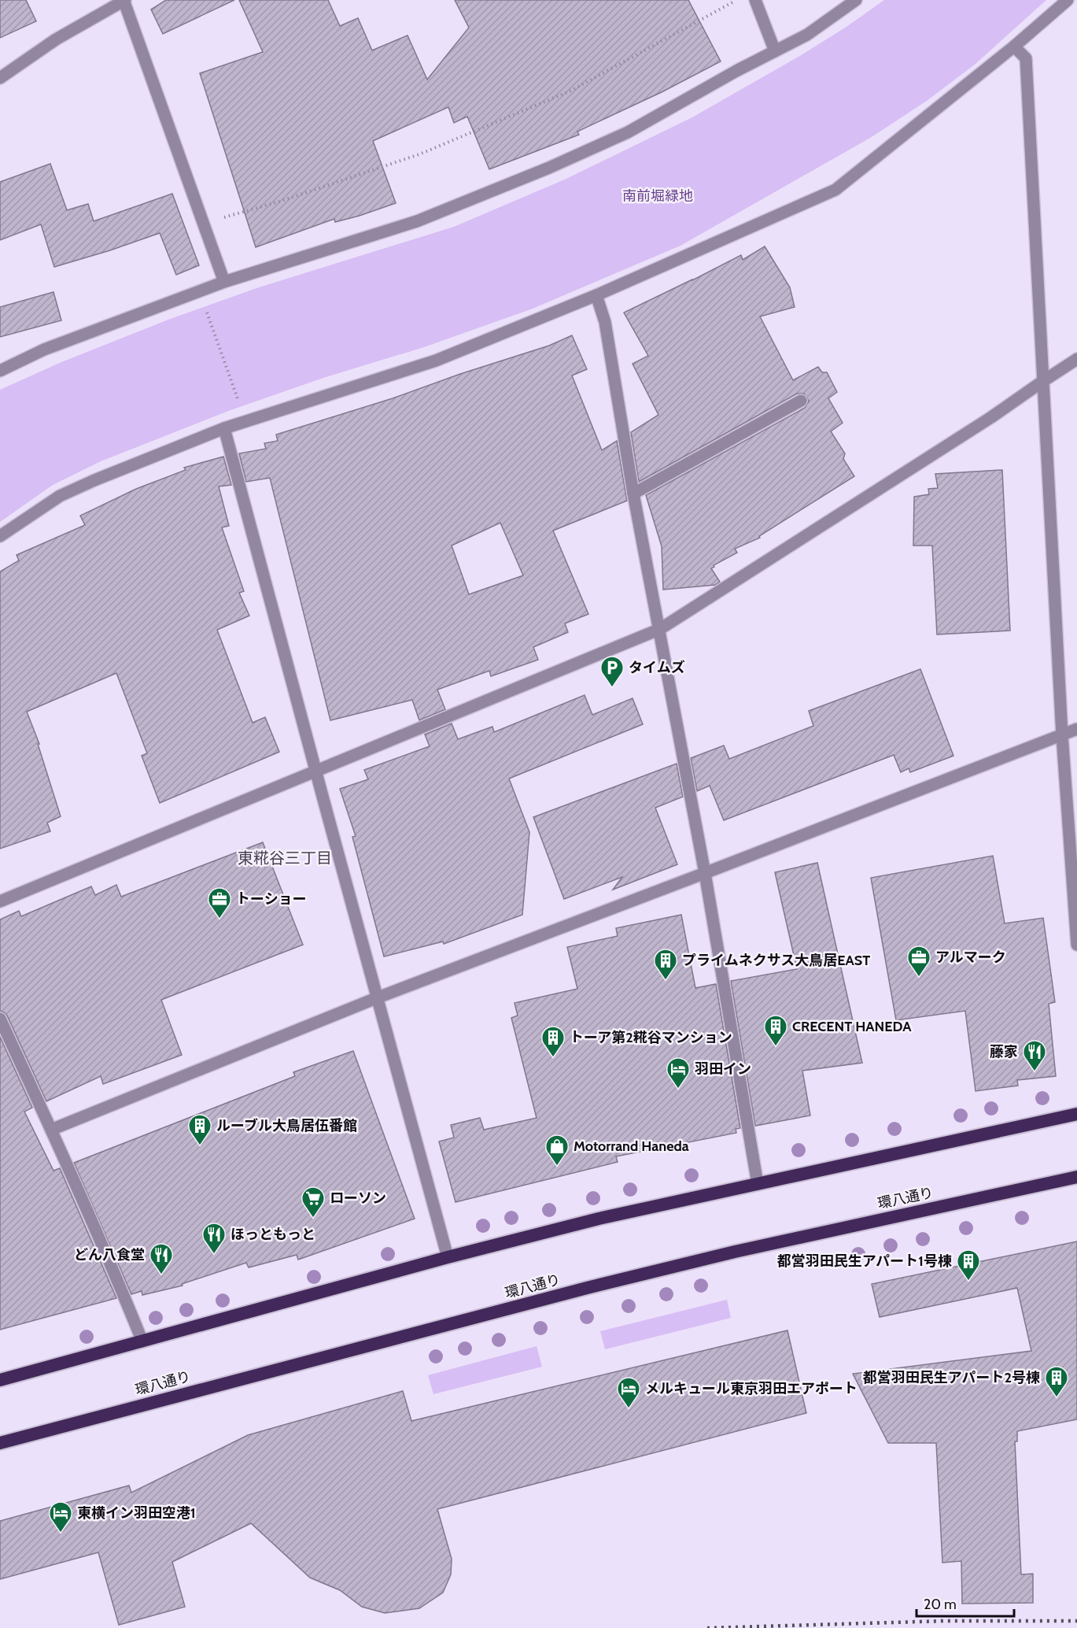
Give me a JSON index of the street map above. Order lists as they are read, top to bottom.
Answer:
{
  "streets": {
    "highway": ["環八通り"]
  },
  "districts": ["東糀谷三丁目"],
  "parks": ["南前堀緑地"],
  "places": {
    "parking": ["タイムズ"],
    "office": ["トーショー", "アルマーク"],
    "building": [
      "プライムネクサス大鳥居EAST",
      "CRECENT HANEDA",
      "トーア第2糀谷マンション",
      "ルーブル大鳥居伍番館",
      "都営羽田民生アパート1号棟",
      "都営羽田民生アパート2号棟"
    ],
    "restaurant": ["藤家", "ほっともっと", "どん八食堂"],
    "hotel": ["羽田イン", "メルキュール東京羽田エアポート", "東横イン羽田空港1"],
    "shop": ["Motorrand Haneda"],
    "supermarket": ["ローソン"]
  },
  "scale_bar": "20 m"
}
